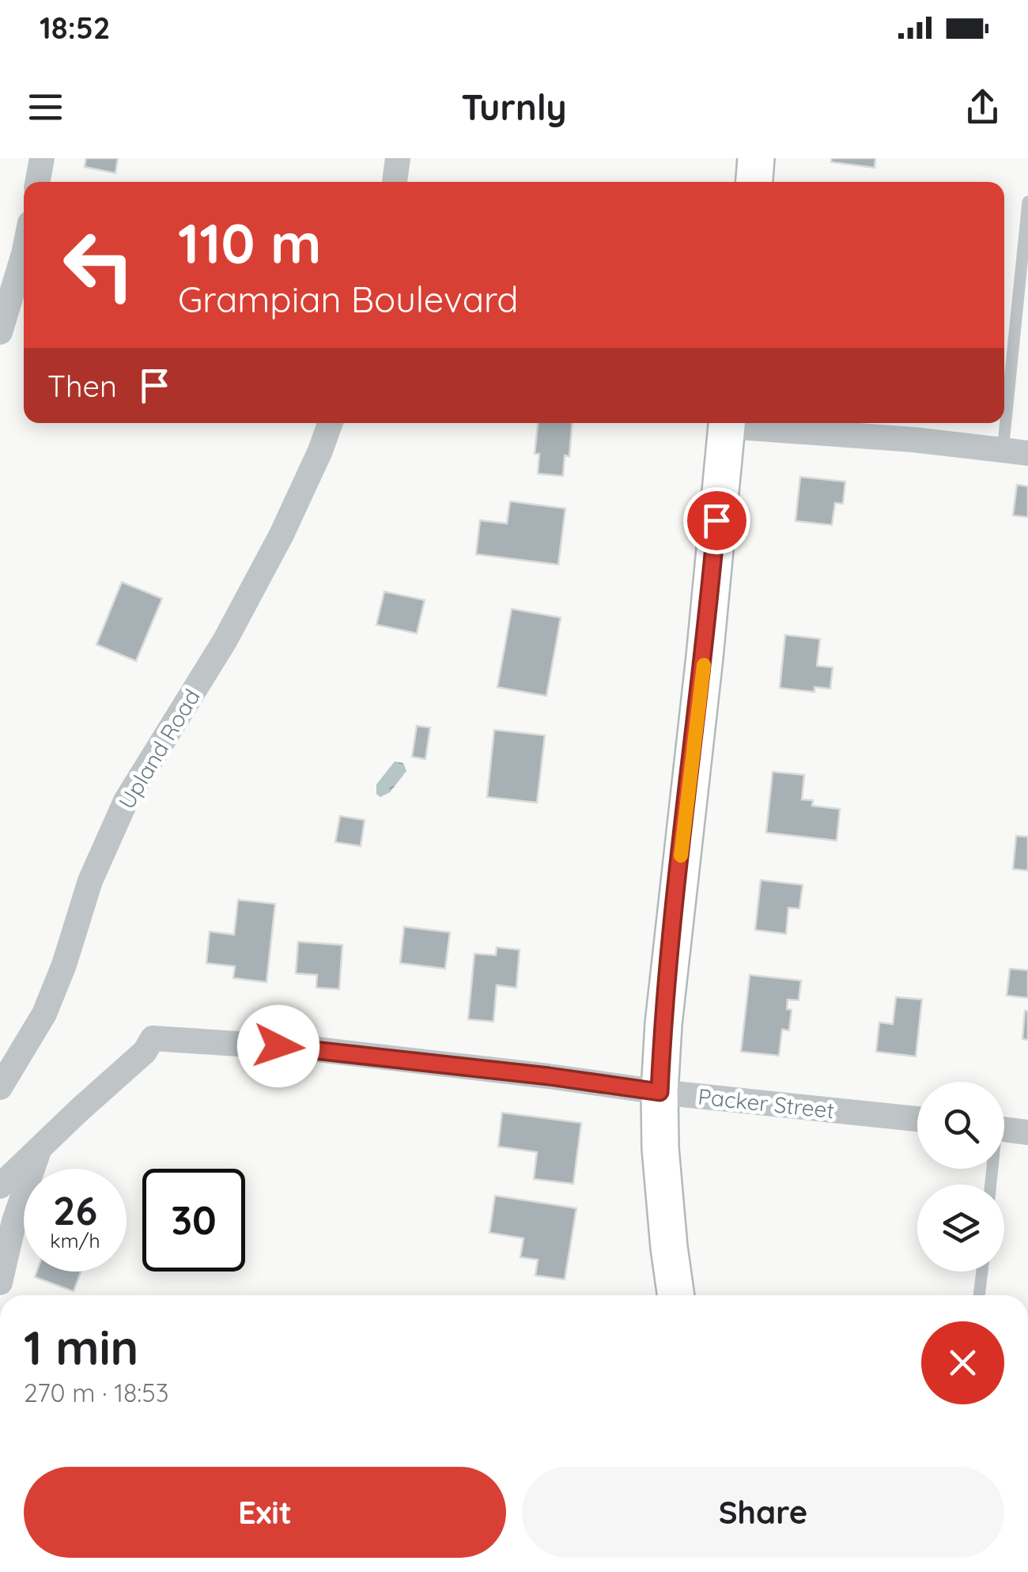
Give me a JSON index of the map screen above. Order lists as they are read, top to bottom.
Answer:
{
  "streets": {
    "street": ["Upland Road", "Packer Street"]
  },
  "page": {
    "status": "18:52",
    "header": "Turnly",
    "turn": ["110 m", "Grampian Boulevard"],
    "then": "Then",
    "speed": "26 km/h",
    "limit": "30",
    "heading": ["1 min", "270 m · 18:53"],
    "buttons": ["Exit", "Share"]
  }
}
